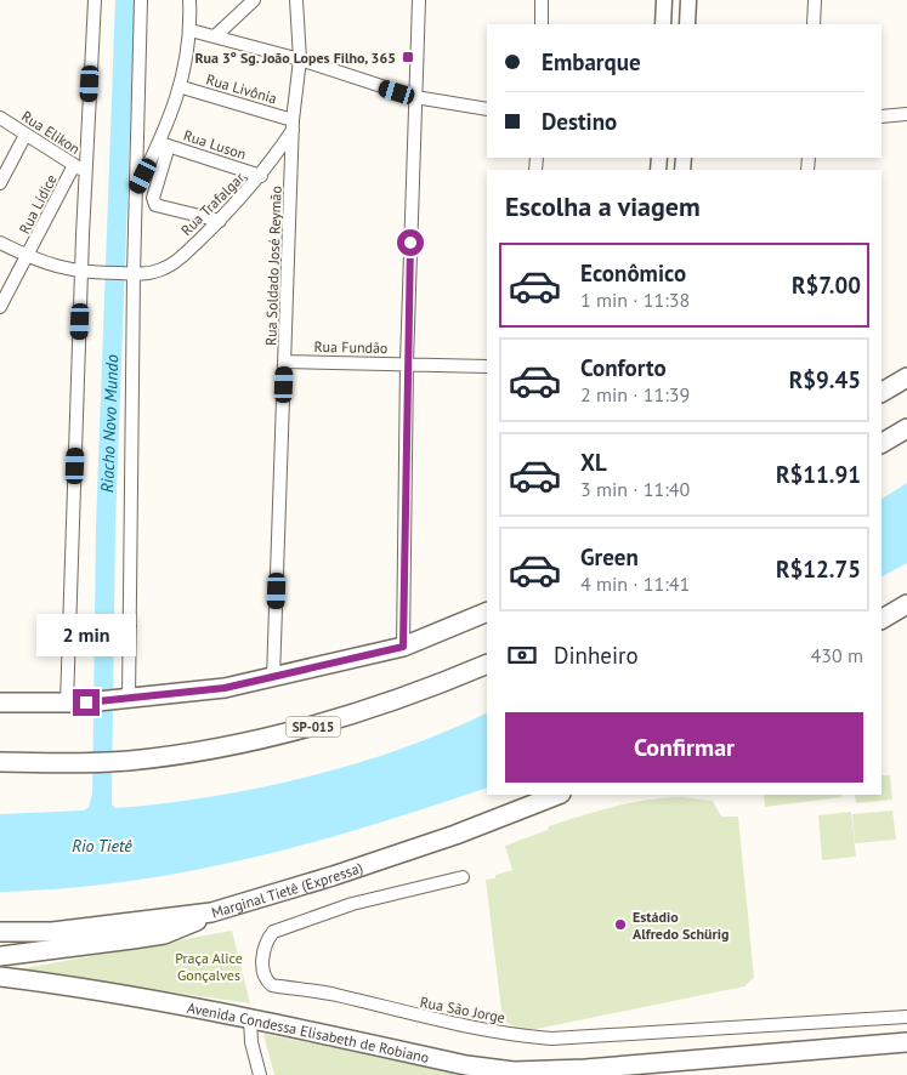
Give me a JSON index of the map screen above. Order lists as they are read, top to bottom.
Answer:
{
  "streets": {
    "highway": ["SP-015", "Marginal Tietê (Expressa)", "Avenida Condessa Elisabeth de Robiano"],
    "street": [
      "Rua Livônia",
      "Rua Elikon",
      "Rua Luson",
      "Rua Lídice",
      "Rua Trafalgar",
      "Rua Soldado José Reymão",
      "Rua Fundão",
      "Rua São Jorge"
    ]
  },
  "crossings": [
    ["Rua Livônia", "Rua Trafalgar"],
    ["Rua Livônia", "Rua Soldado José Reymão"],
    ["Rua Elikon", "Rua Lídice"],
    ["Rua Luson", "Rua Trafalgar"],
    ["Rua Lídice", "Rua Trafalgar"],
    ["Rua Trafalgar", "Rua Soldado José Reymão"],
    ["Rua Soldado José Reymão", "Rua Fundão"]
  ],
  "water": ["Riacho Novo Mundo", "Rio Tietê"],
  "parks": ["Praça Alice Gonçalves"],
  "places": {
    "transit": ["Rua 3º Sg. João Lopes Filho, 365"],
    "other": ["Estádio Alfredo Schürig"]
  },
  "page": {
    "banner": ["Embarque", "Destino"],
    "heading": "Escolha a viagem",
    "list": [
      {
        "name": "Econômico",
        "note": "1 min · 11:38",
        "value": "R$7.00"
      },
      {
        "name": "Conforto",
        "note": "2 min · 11:39",
        "value": "R$9.45"
      },
      {
        "name": "XL",
        "note": "3 min · 11:40",
        "value": "R$11.91"
      },
      {
        "name": "Green",
        "note": "4 min · 11:41",
        "value": "R$12.75"
      }
    ],
    "bubble": "2 min",
    "pay": ["Dinheiro", "430 m"],
    "buttons": "Confirmar"
  }
}
